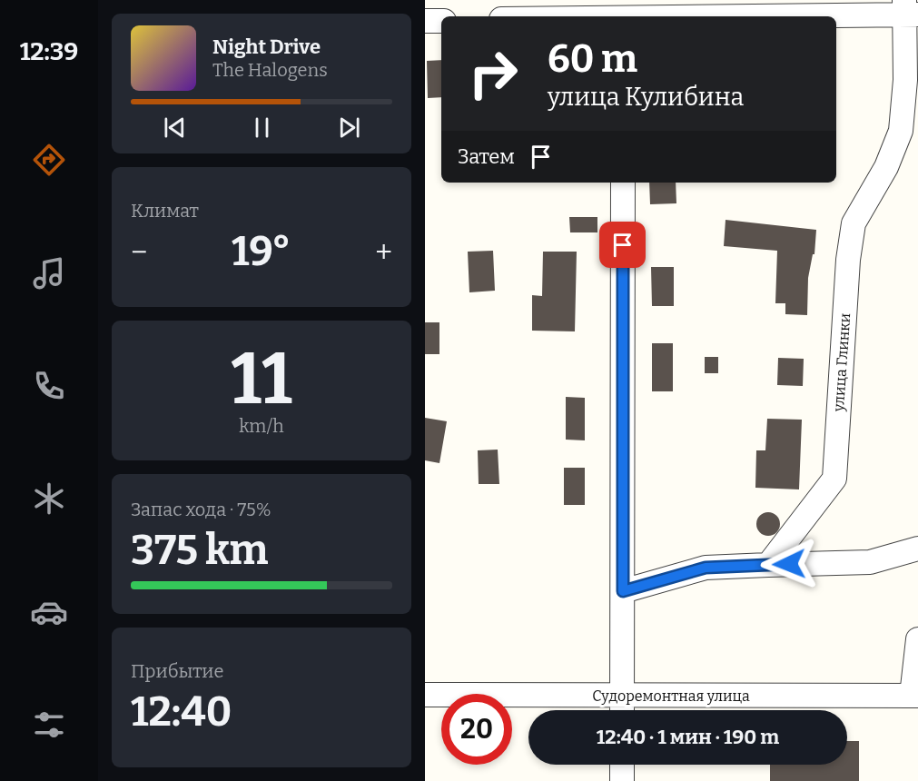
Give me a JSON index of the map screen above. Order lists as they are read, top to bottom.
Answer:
{
  "streets": {
    "street": ["улица Глинки", "Судоремонтная улица"]
  },
  "page": {
    "tabs": "12:39",
    "turn": ["60 m", "улица Кулибина"],
    "song": ["Night Drive", "The Halogens"],
    "then": "Затем",
    "tile": [
      "Климат",
      ["11", "km/h"],
      ["Запас хода · 75%", "375 km"],
      ["Прибытие", "12:40"]
    ],
    "heat": ["−", "19°", "+"],
    "limit": "20",
    "trip": "12:40 · 1 мин · 190 m"
  }
}
